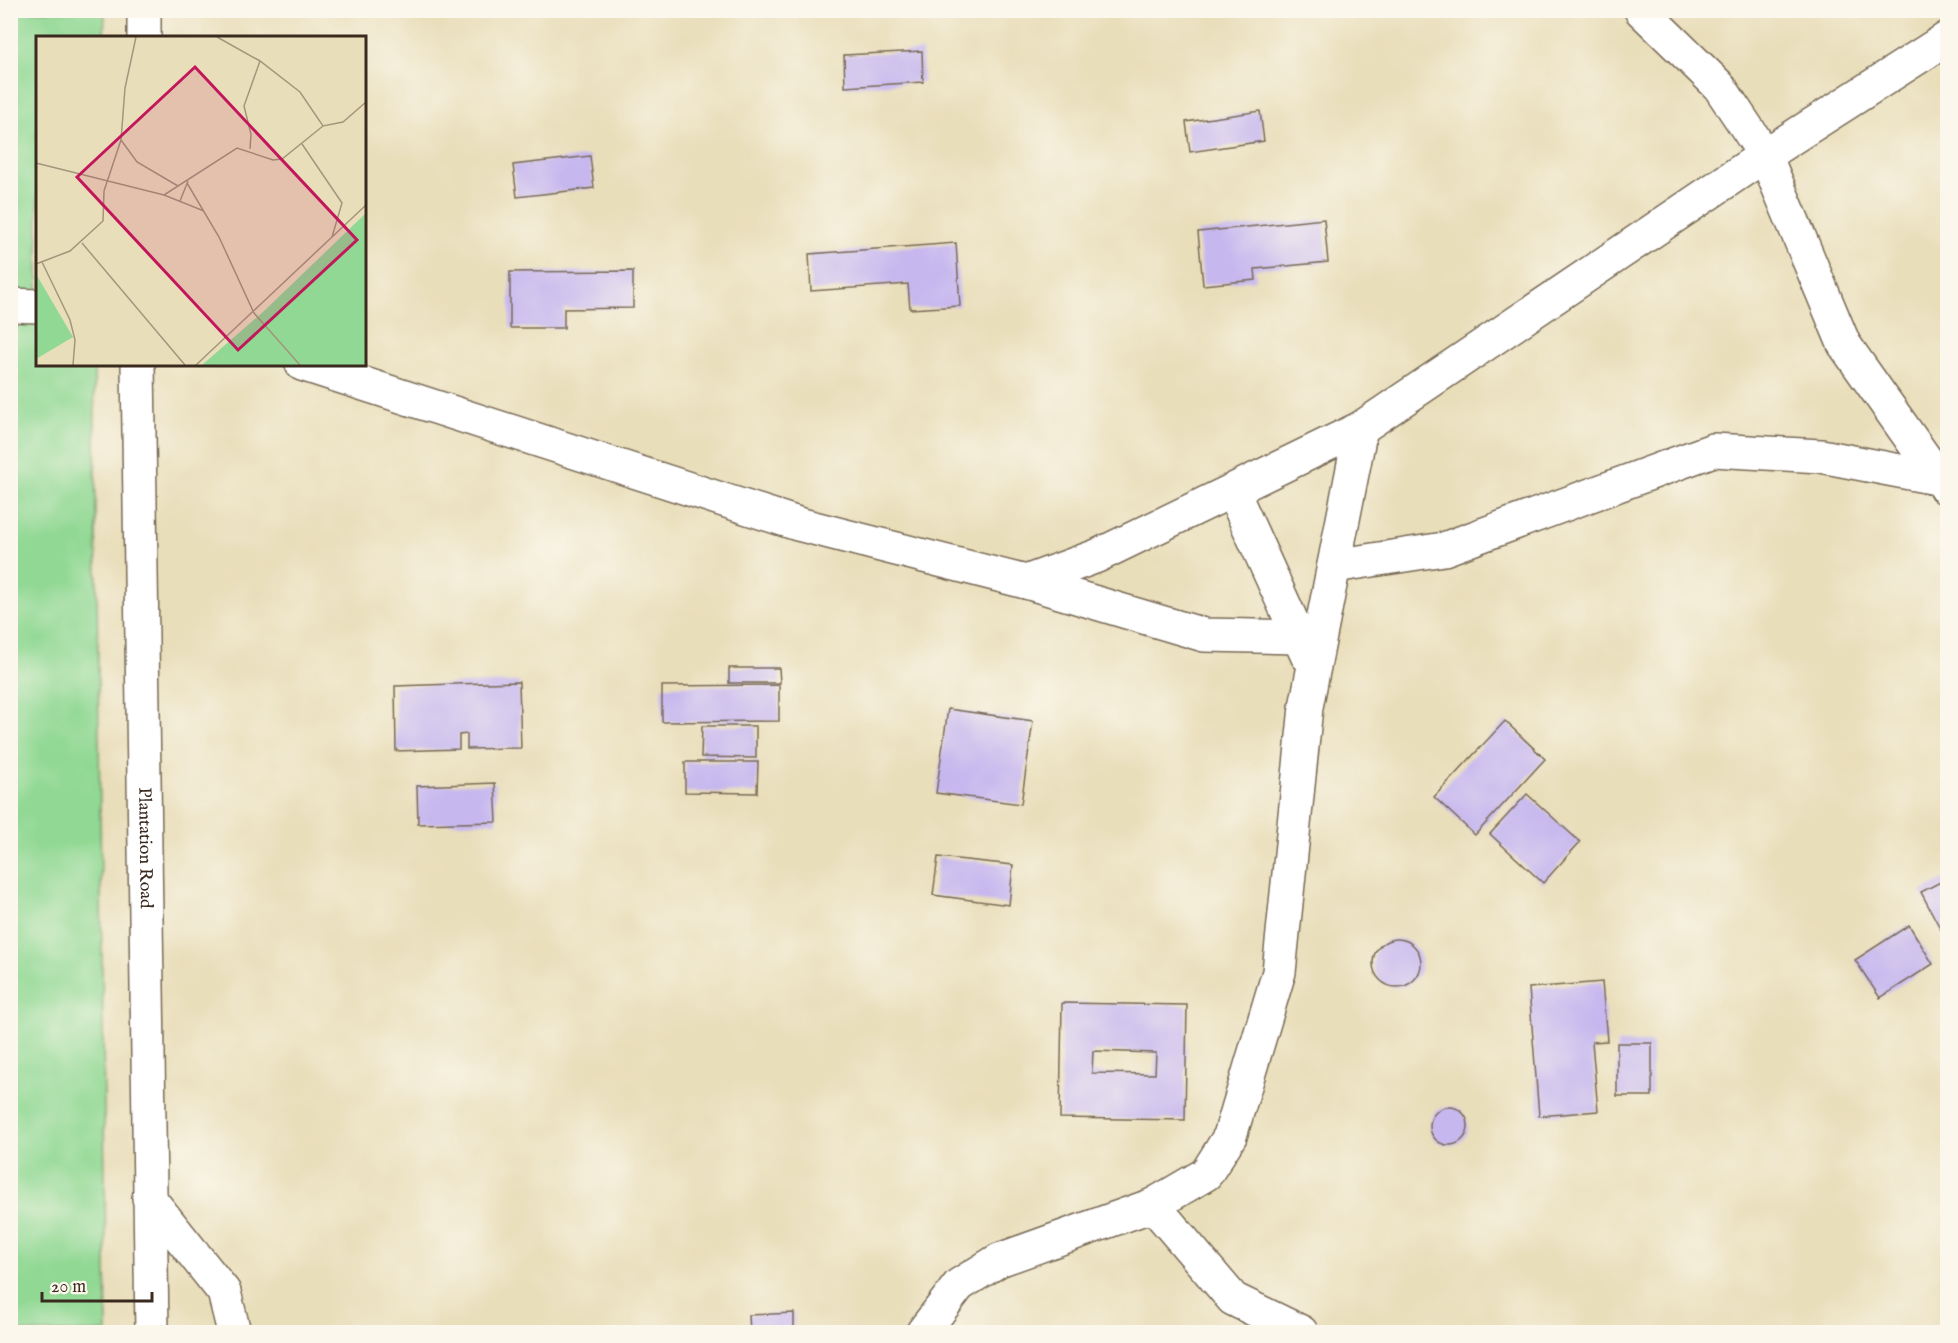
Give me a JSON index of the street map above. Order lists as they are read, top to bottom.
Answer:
{
  "streets": {
    "street": ["Plantation Road"]
  },
  "scale_bar": "20 m"
}
